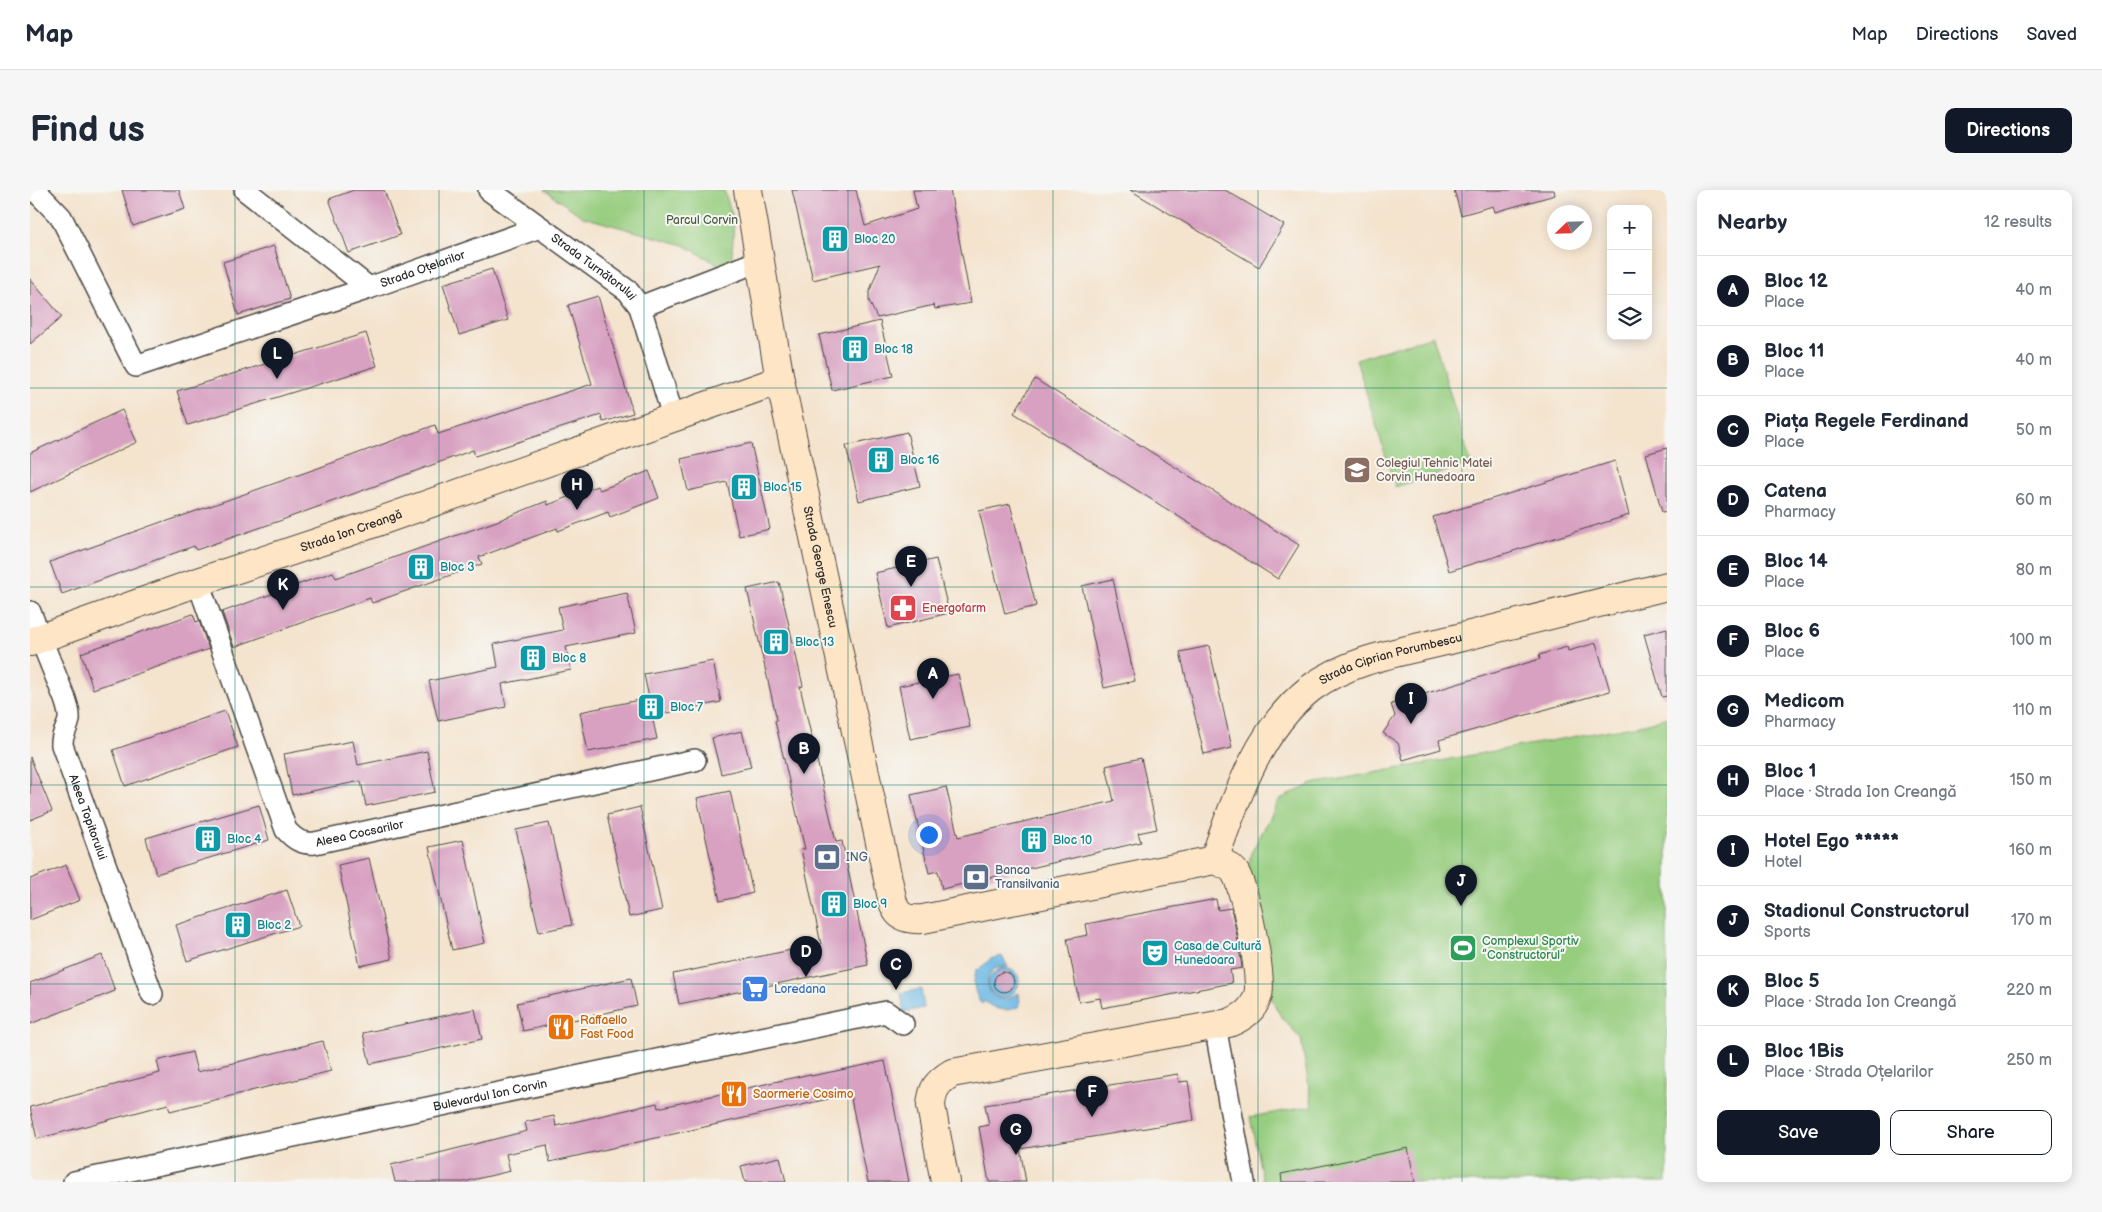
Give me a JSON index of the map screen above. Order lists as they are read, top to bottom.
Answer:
{
  "streets": {
    "street": [
      "Strada Turnătorului",
      "Strada Oțelarilor",
      "Strada Ion Creangă",
      "Strada George Enescu",
      "Strada Ciprian Porumbescu",
      "Aleea Topitorului",
      "Aleea Cocsarilor",
      "Bulevardul Ion Corvin"
    ]
  },
  "crossings": [
    ["Strada Turnătorului", "Strada Oțelarilor"],
    ["Strada Turnătorului", "Strada George Enescu"],
    ["Strada Ion Creangă", "Strada George Enescu"],
    ["Strada Ion Creangă", "Aleea Topitorului"],
    ["Strada Ion Creangă", "Aleea Cocsarilor"],
    ["Strada George Enescu", "Strada Ciprian Porumbescu"]
  ],
  "parks": ["Parcul Corvin"],
  "places": {
    "building": [
      "Bloc 20",
      "Bloc 18",
      "Bloc 16",
      "Bloc 15",
      "Bloc 3",
      "Bloc 13",
      "Bloc 8",
      "Bloc 7",
      "Bloc 4",
      "Bloc 10",
      "Bloc 9",
      "Bloc 2"
    ],
    "school or university": ["Colegiul Tehnic Matei Corvin Hunedoara"],
    "pharmacy": ["Energofarm"],
    "bank": ["ING", "Banca Transilvania"],
    "sports": ["Complexul Sportiv ”Constructorul”"],
    "theatre": ["Casa de Cultură Hunedoara"],
    "supermarket": ["Loredana"],
    "restaurant": ["Raffaello Fast Food", "Saormerie Cosimo"]
  },
  "north": "bottom left",
  "page": {
    "header": "Map",
    "nav": ["Map", "Directions", "Saved"],
    "buttons": [
      "Directions",
      ["Save", "Share"]
    ],
    "title": "Find us",
    "heading": ["Nearby", "12 results"],
    "map_buttons": ["+", "−"],
    "list": [
      {
        "mark": "A",
        "name": "Bloc 12",
        "note": "Place",
        "value": "40 m"
      },
      {
        "mark": "B",
        "name": "Bloc 11",
        "note": "Place",
        "value": "40 m"
      },
      {
        "mark": "C",
        "name": "Piața Regele Ferdinand",
        "note": "Place",
        "value": "50 m"
      },
      {
        "mark": "D",
        "name": "Catena",
        "note": "Pharmacy",
        "value": "60 m"
      },
      {
        "mark": "E",
        "name": "Bloc 14",
        "note": "Place",
        "value": "80 m"
      },
      {
        "mark": "F",
        "name": "Bloc 6",
        "note": "Place",
        "value": "100 m"
      },
      {
        "mark": "G",
        "name": "Medicom",
        "note": "Pharmacy",
        "value": "110 m"
      },
      {
        "mark": "H",
        "name": "Bloc 1",
        "note": "Place · Strada Ion Creangă",
        "value": "150 m"
      },
      {
        "mark": "I",
        "name": "Hotel Ego *****",
        "note": "Hotel",
        "value": "160 m"
      },
      {
        "mark": "J",
        "name": "Stadionul Constructorul",
        "note": "Sports",
        "value": "170 m"
      },
      {
        "mark": "K",
        "name": "Bloc 5",
        "note": "Place · Strada Ion Creangă",
        "value": "220 m"
      },
      {
        "mark": "L",
        "name": "Bloc 1Bis",
        "note": "Place · Strada Oțelarilor",
        "value": "250 m"
      }
    ],
    "pins": [
      "L",
      "H",
      "E",
      "K",
      "A",
      "I",
      "B",
      "J",
      "D",
      "C",
      "F",
      "G"
    ]
  }
}
